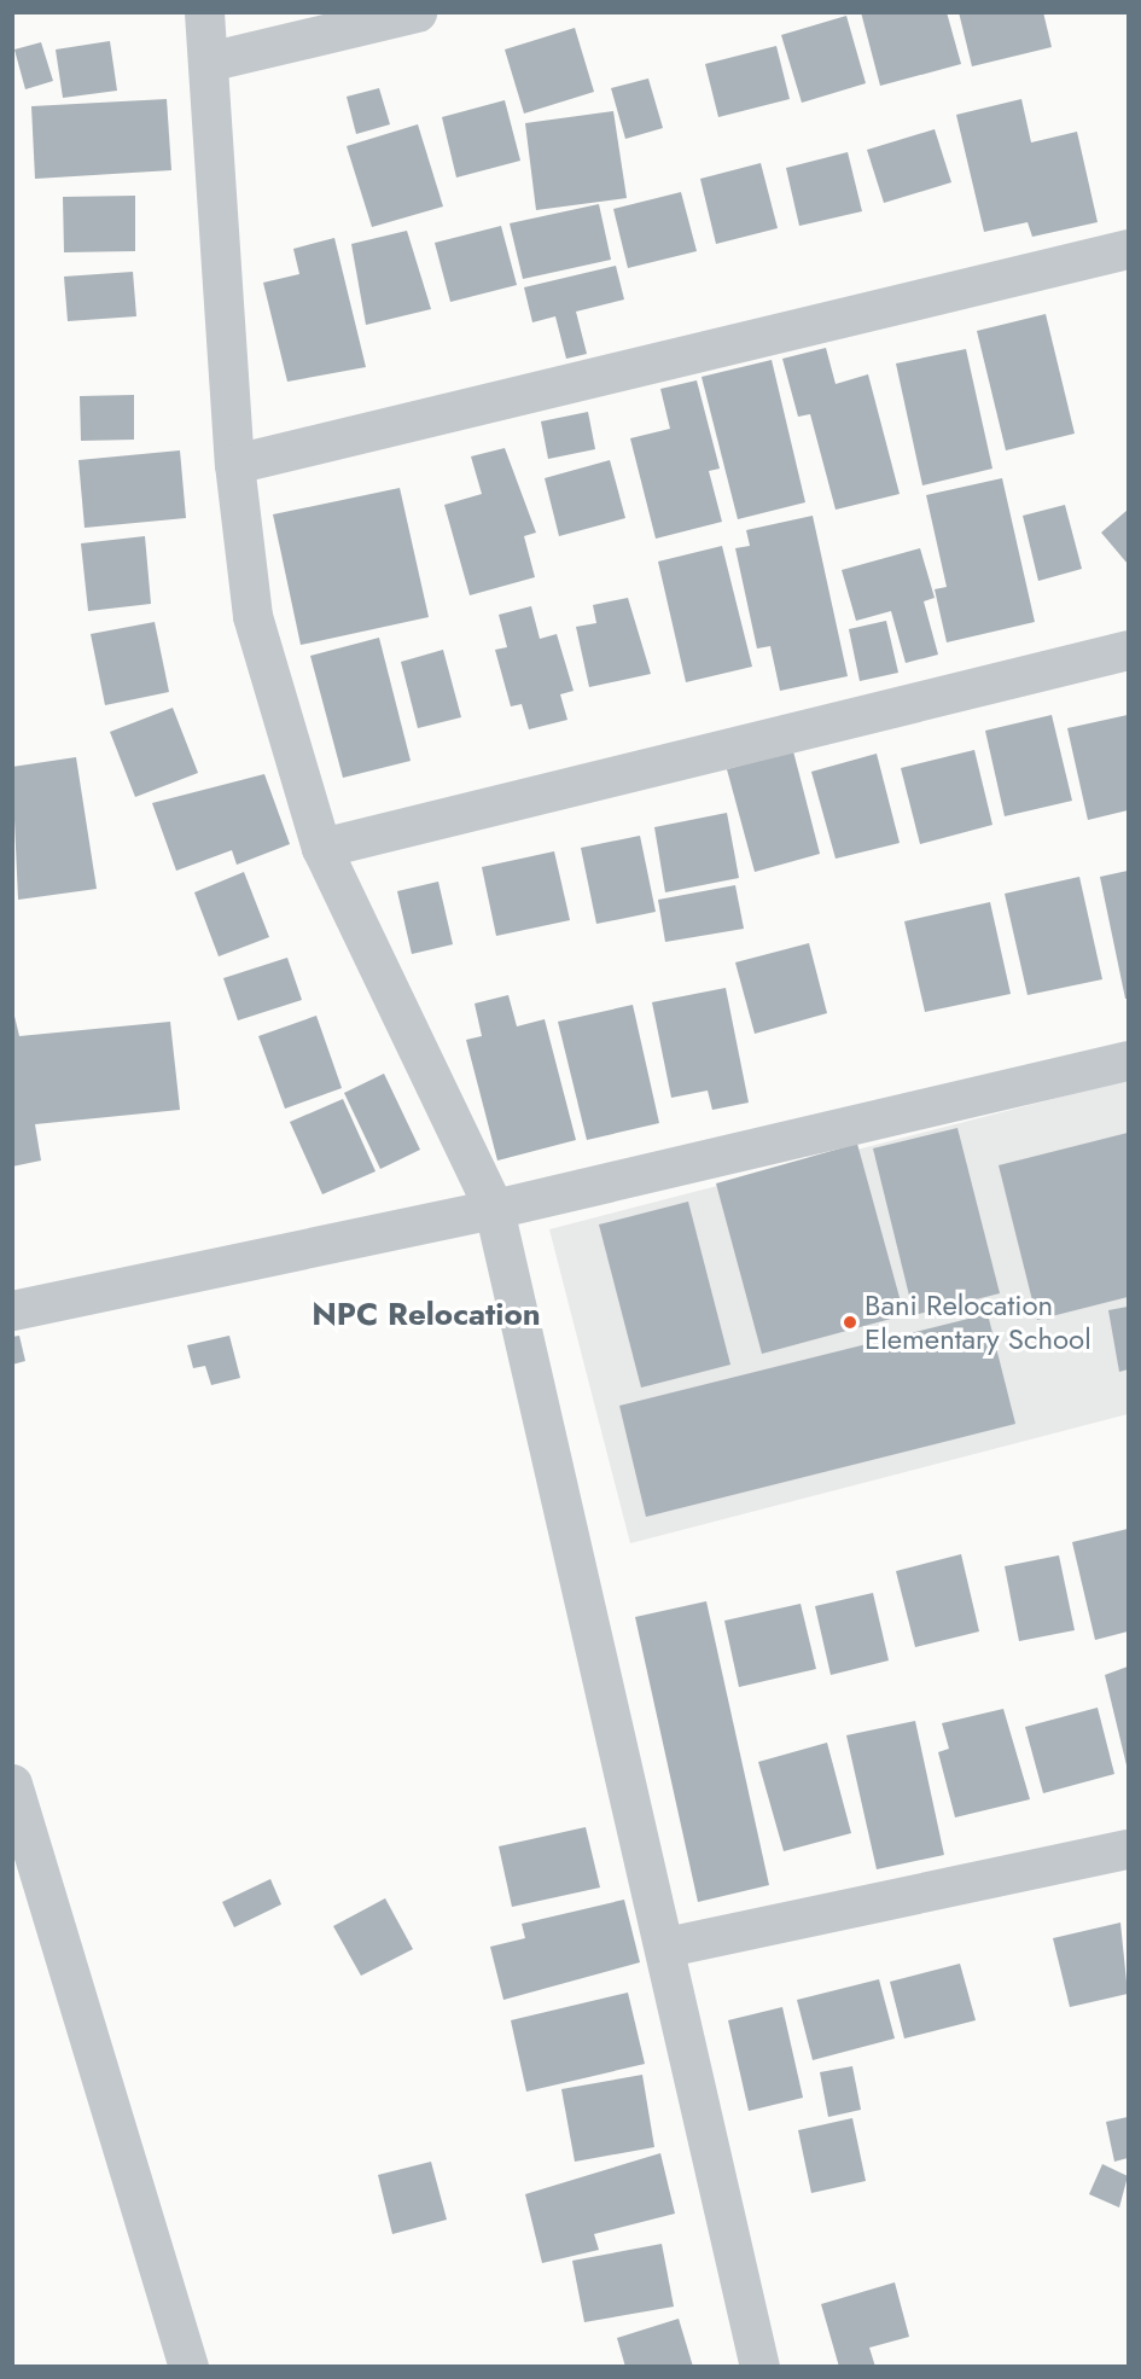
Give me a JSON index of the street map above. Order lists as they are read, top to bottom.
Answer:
{
  "districts": ["NPC Relocation"],
  "places": ["Bani Relocation Elementary School"]
}
